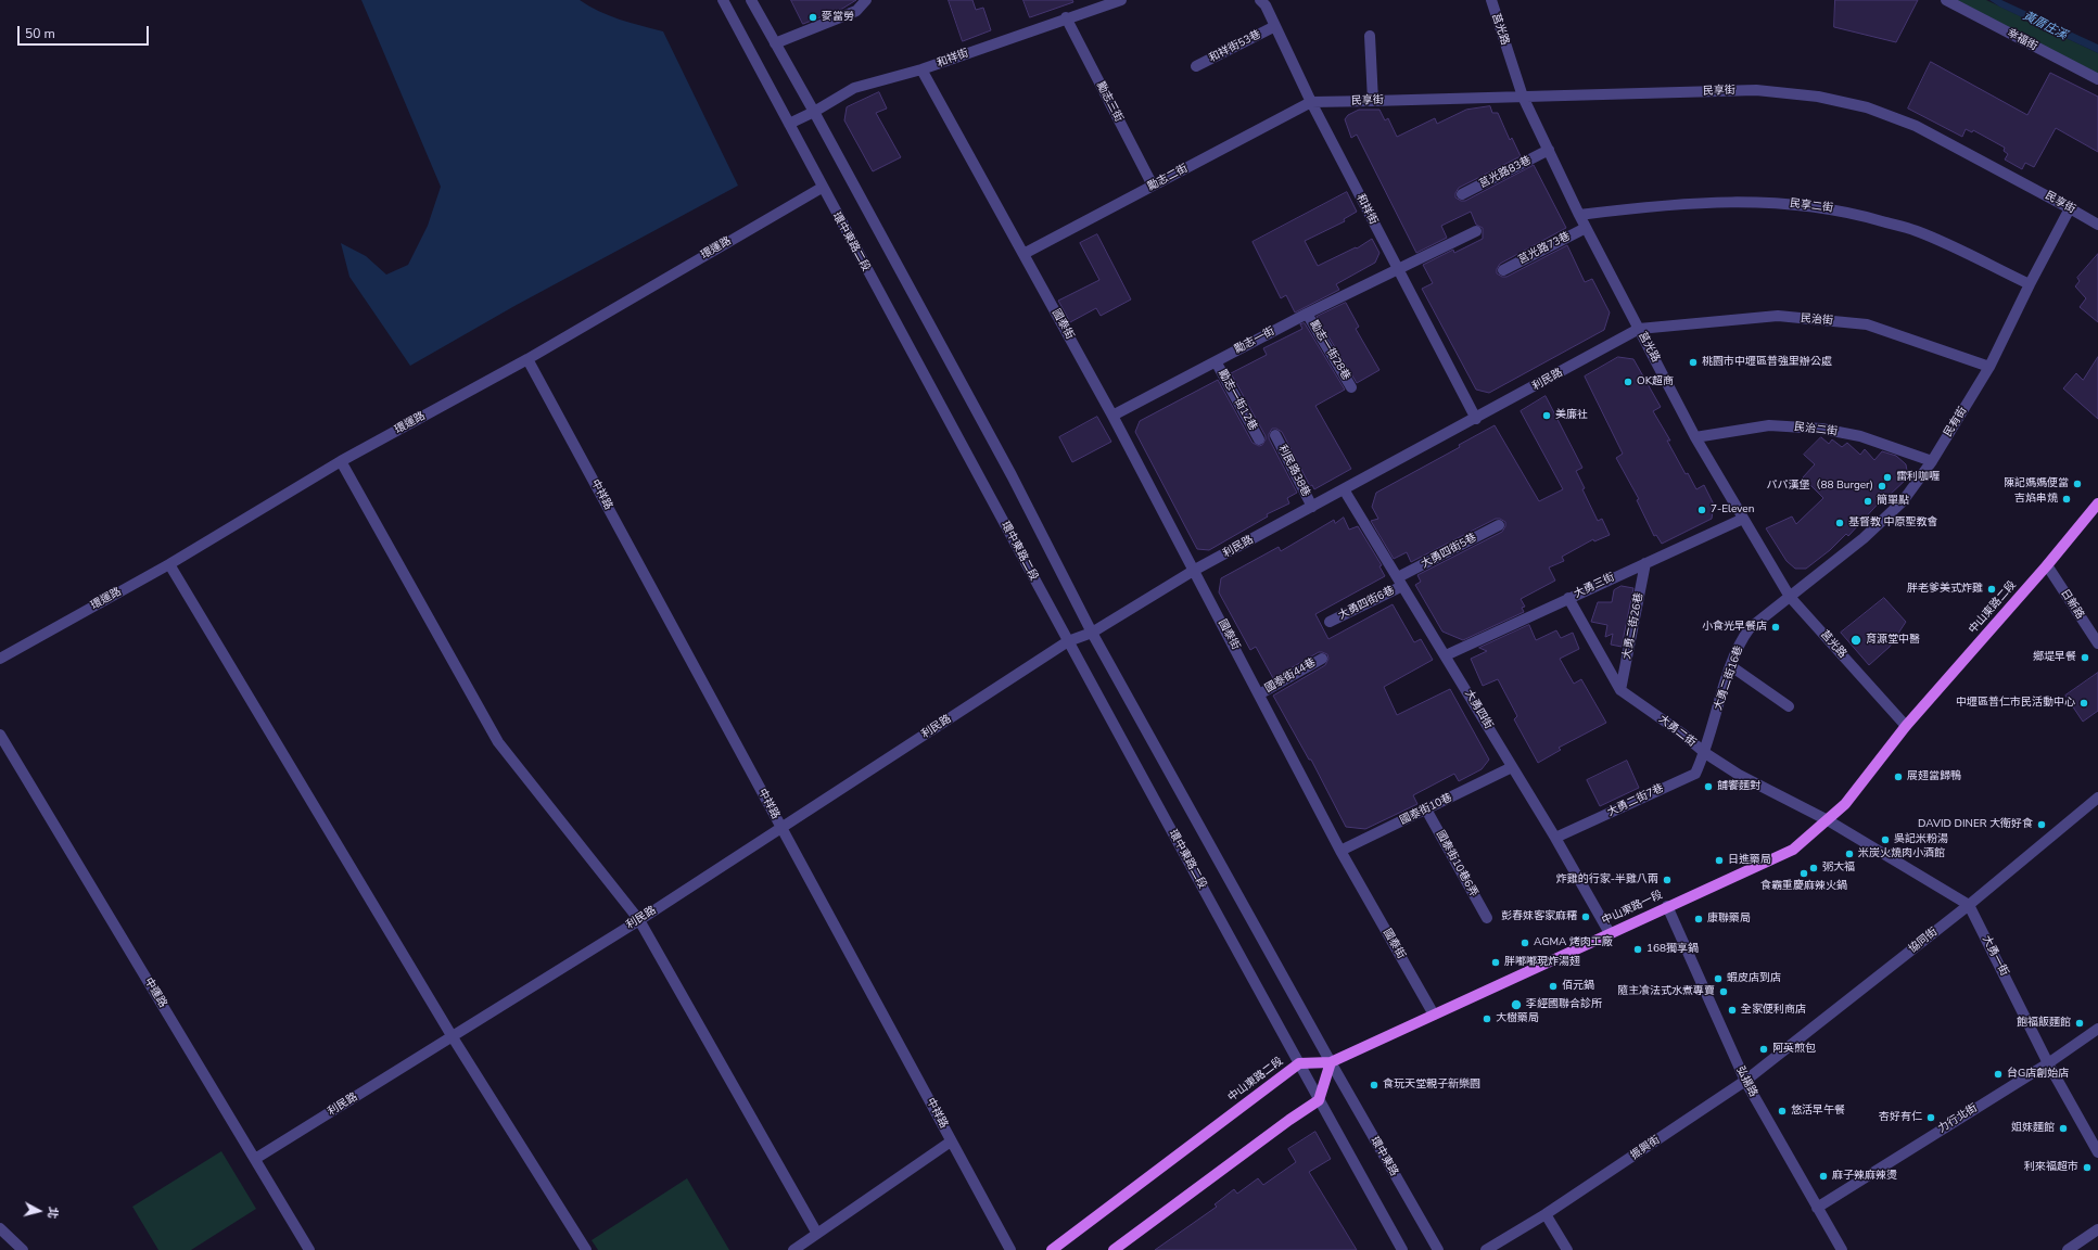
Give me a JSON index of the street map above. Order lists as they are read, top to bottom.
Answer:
{
  "streets": {
    "main road": ["中山東路二段", "中山東路一段"],
    "street": [
      "莒光路",
      "幸福街",
      "和祥街53巷",
      "和祥街",
      "民享街",
      "勵志三街",
      "莒光路83巷",
      "勵志二街",
      "民享二街",
      "環中東路二段",
      "環運路",
      "莒光路73巷",
      "民治街",
      "國泰街",
      "勵志一街",
      "勵志一街28巷",
      "利民路",
      "勵志一街12巷",
      "民有街",
      "民治二街",
      "利民路38巷",
      "中祥路",
      "大勇四街5巷",
      "大勇三街",
      "大勇四街6巷",
      "日新路",
      "大勇二街26巷",
      "國泰街44巷",
      "大勇二街16巷",
      "大勇四街",
      "大勇二街",
      "大勇二街7巷",
      "國泰街10巷",
      "國泰街10巷6弄",
      "協同街",
      "大勇一街",
      "中運路",
      "弘揚路",
      "力行北街",
      "振興街",
      "環中東路"
    ]
  },
  "crossings": [
    ["莒光路", "民享街"],
    ["莒光路", "莒光路83巷"],
    ["莒光路", "民享二街"],
    ["莒光路", "莒光路73巷"],
    ["莒光路", "民治街"],
    ["莒光路", "利民路"],
    ["莒光路", "民有街"],
    ["莒光路", "民治二街"],
    ["莒光路", "大勇三街"],
    ["莒光路", "中山東路二段"],
    ["莒光路", "大勇二街16巷"],
    ["莒光路", "中山東路一段"],
    ["和祥街53巷", "和祥街"],
    ["和祥街", "民享街"],
    ["和祥街", "勵志三街"],
    ["和祥街", "勵志二街"],
    ["和祥街", "環中東路二段"],
    ["和祥街", "國泰街"],
    ["和祥街", "勵志一街"],
    ["和祥街", "利民路"],
    ["民享街", "勵志二街"],
    ["民享街", "民有街"],
    ["勵志三街", "勵志二街"],
    ["勵志二街", "國泰街"],
    ["民享二街", "民有街"],
    ["環中東路二段", "環運路"],
    ["環中東路二段", "利民路"],
    ["環中東路二段", "中山東路二段"],
    ["環運路", "中祥路"],
    ["民治街", "利民路"],
    ["民治街", "民有街"],
    ["國泰街", "勵志一街"],
    ["國泰街", "利民路"],
    ["國泰街", "國泰街44巷"],
    ["國泰街", "國泰街10巷"],
    ["國泰街", "中山東路一段"],
    ["勵志一街", "勵志一街28巷"],
    ["勵志一街", "勵志一街12巷"],
    ["利民路", "利民路38巷"],
    ["利民路", "中祥路"],
    ["利民路", "大勇四街"],
    ["利民路", "中運路"],
    ["民有街", "民治二街"],
    ["民有街", "大勇二街16巷"],
    ["大勇四街5巷", "大勇四街6巷"],
    ["大勇四街5巷", "大勇四街"],
    ["大勇三街", "大勇二街26巷"],
    ["大勇三街", "大勇四街"],
    ["大勇三街", "大勇二街"],
    ["大勇四街6巷", "大勇四街"],
    ["日新路", "中山東路二段"],
    ["中山東路二段", "中山東路一段"],
    ["中山東路二段", "環中東路"],
    ["大勇二街26巷", "大勇二街"],
    ["大勇二街16巷", "大勇二街"],
    ["大勇二街16巷", "大勇二街7巷"],
    ["大勇四街", "大勇二街7巷"],
    ["大勇四街", "國泰街10巷"],
    ["大勇四街", "中山東路一段"],
    ["大勇二街", "大勇二街7巷"],
    ["大勇二街", "中山東路一段"],
    ["國泰街10巷", "國泰街10巷6弄"],
    ["中山東路一段", "弘揚路"],
    ["中山東路一段", "環中東路"],
    ["協同街", "大勇一街"],
    ["協同街", "弘揚路"],
    ["協同街", "振興街"],
    ["大勇一街", "力行北街"],
    ["弘揚路", "力行北街"],
    ["弘揚路", "振興街"]
  ],
  "water": ["黃厝庄溪"],
  "places": [
    "麥當勞",
    "桃園市中壢區普強里辦公處",
    "OK超商",
    "美廉社",
    "雷利咖喱",
    "陳記媽媽便當",
    "パパ漢堡（88 Burger)",
    "吉焰串燒",
    "簡單點",
    "7-Eleven",
    "基督教 中原聖教會",
    "胖老爹美式炸雞",
    "小食光早餐店",
    "育源堂中醫",
    "鄉堤早餐",
    "中壢區普仁市民活動中心",
    "展翅當歸鴨",
    "餔饗麵對",
    "DAVID DINER 大衛好食",
    "吳記米粉湯",
    "米炭火燒肉小酒館",
    "日進藥局",
    "粥大福",
    "食霸重慶麻辣火鍋",
    "炸雞的行家-半雞八兩",
    "彭春妹客家麻糬",
    "康聯藥局",
    "AGMA 烤肉工廠",
    "168獨享鍋",
    "胖嘟嘟現炸湯翅",
    "蝦皮店到店",
    "佰元鍋",
    "隨主飡法式水煮專賣",
    "李經國聯合診所",
    "全家便利商店",
    "大樹藥局",
    "飽福飯麵館",
    "阿英煎包",
    "台G店創始店",
    "食玩天堂親子新樂園",
    "悠活早午餐",
    "杏好有仁",
    "姐妹麵館",
    "利來福超市",
    "麻子辣麻辣燙"
  ],
  "scale_bar": "50 m",
  "north": "right"
}
